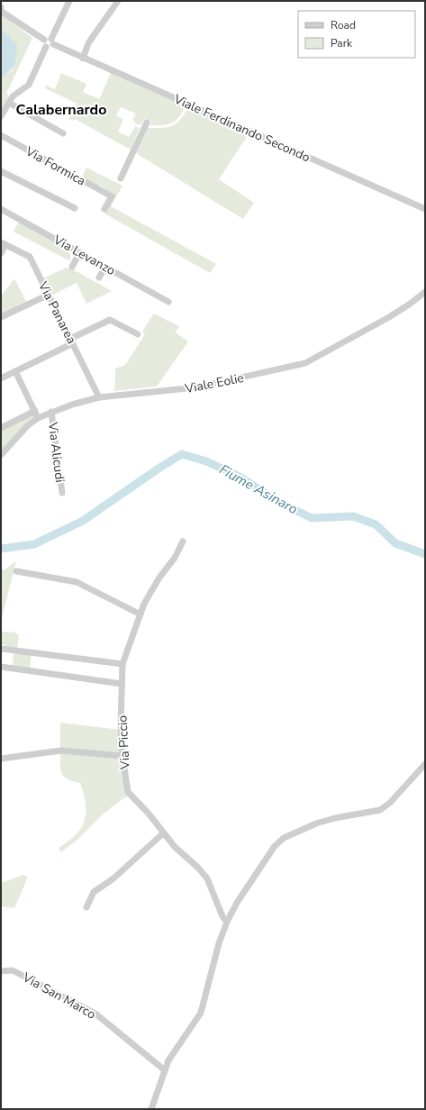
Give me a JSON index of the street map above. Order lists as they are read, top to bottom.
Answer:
{
  "streets": {
    "street": [
      "Viale Ferdinando Secondo",
      "Via Formica",
      "Via Levanzo",
      "Via Panarea",
      "Viale Eolie",
      "Via Alicudi",
      "Via Piccio",
      "Via San Marco"
    ]
  },
  "crossings": [
    ["Via Panarea", "Viale Eolie"],
    ["Viale Eolie", "Via Alicudi"]
  ],
  "districts": ["Calabernardo"],
  "water": ["Fiume Asinaro"],
  "legend": ["Road", "Park"]
}
